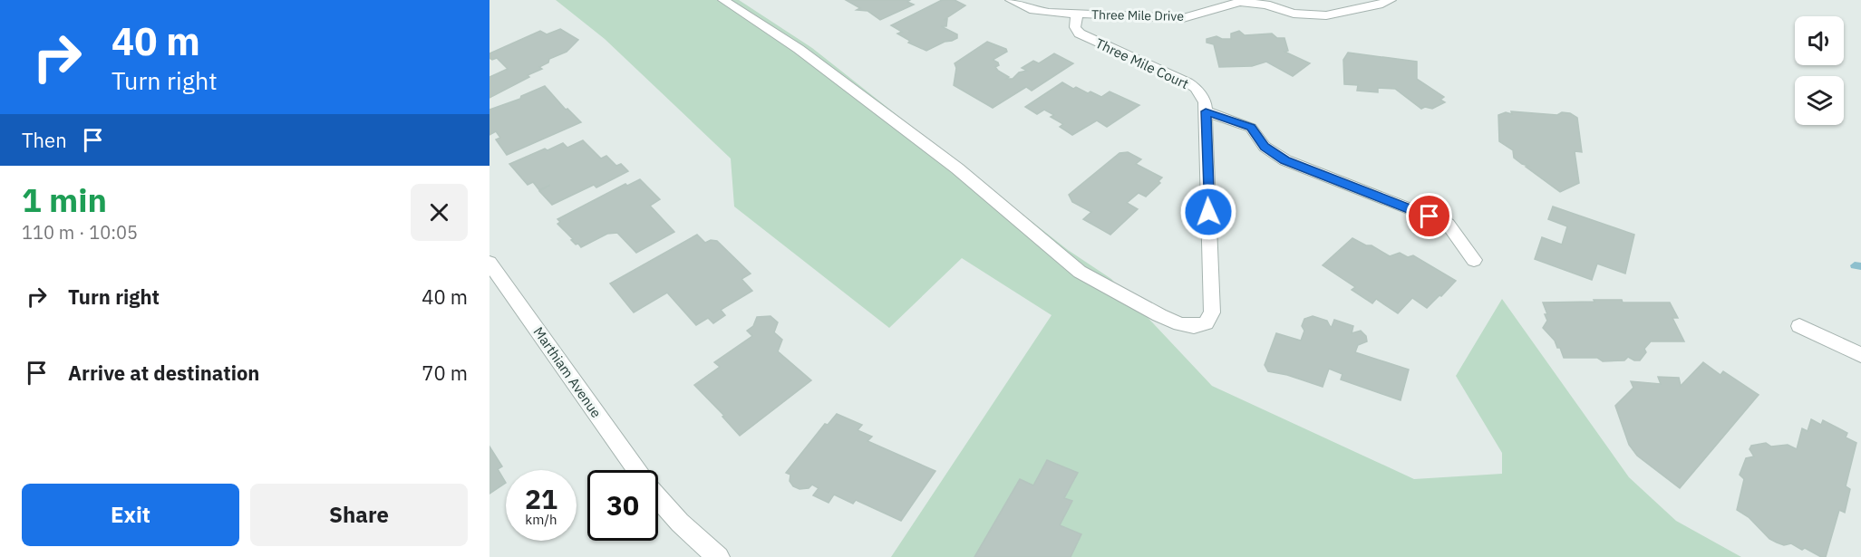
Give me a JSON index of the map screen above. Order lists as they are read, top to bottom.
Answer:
{
  "streets": {
    "street": ["Three Mile Drive", "Three Mile Court", "Marthiam Avenue"]
  },
  "crossings": [
    ["Three Mile Drive", "Three Mile Court"]
  ],
  "page": {
    "turn": ["40 m", "Turn right"],
    "then": "Then",
    "heading": ["1 min", "110 m · 10:05"],
    "list": [
      {
        "name": "Turn right",
        "value": "40 m"
      },
      {
        "name": "Arrive at destination",
        "value": "70 m"
      }
    ],
    "speed": "21 km/h",
    "limit": "30",
    "buttons": ["Exit", "Share"]
  }
}
